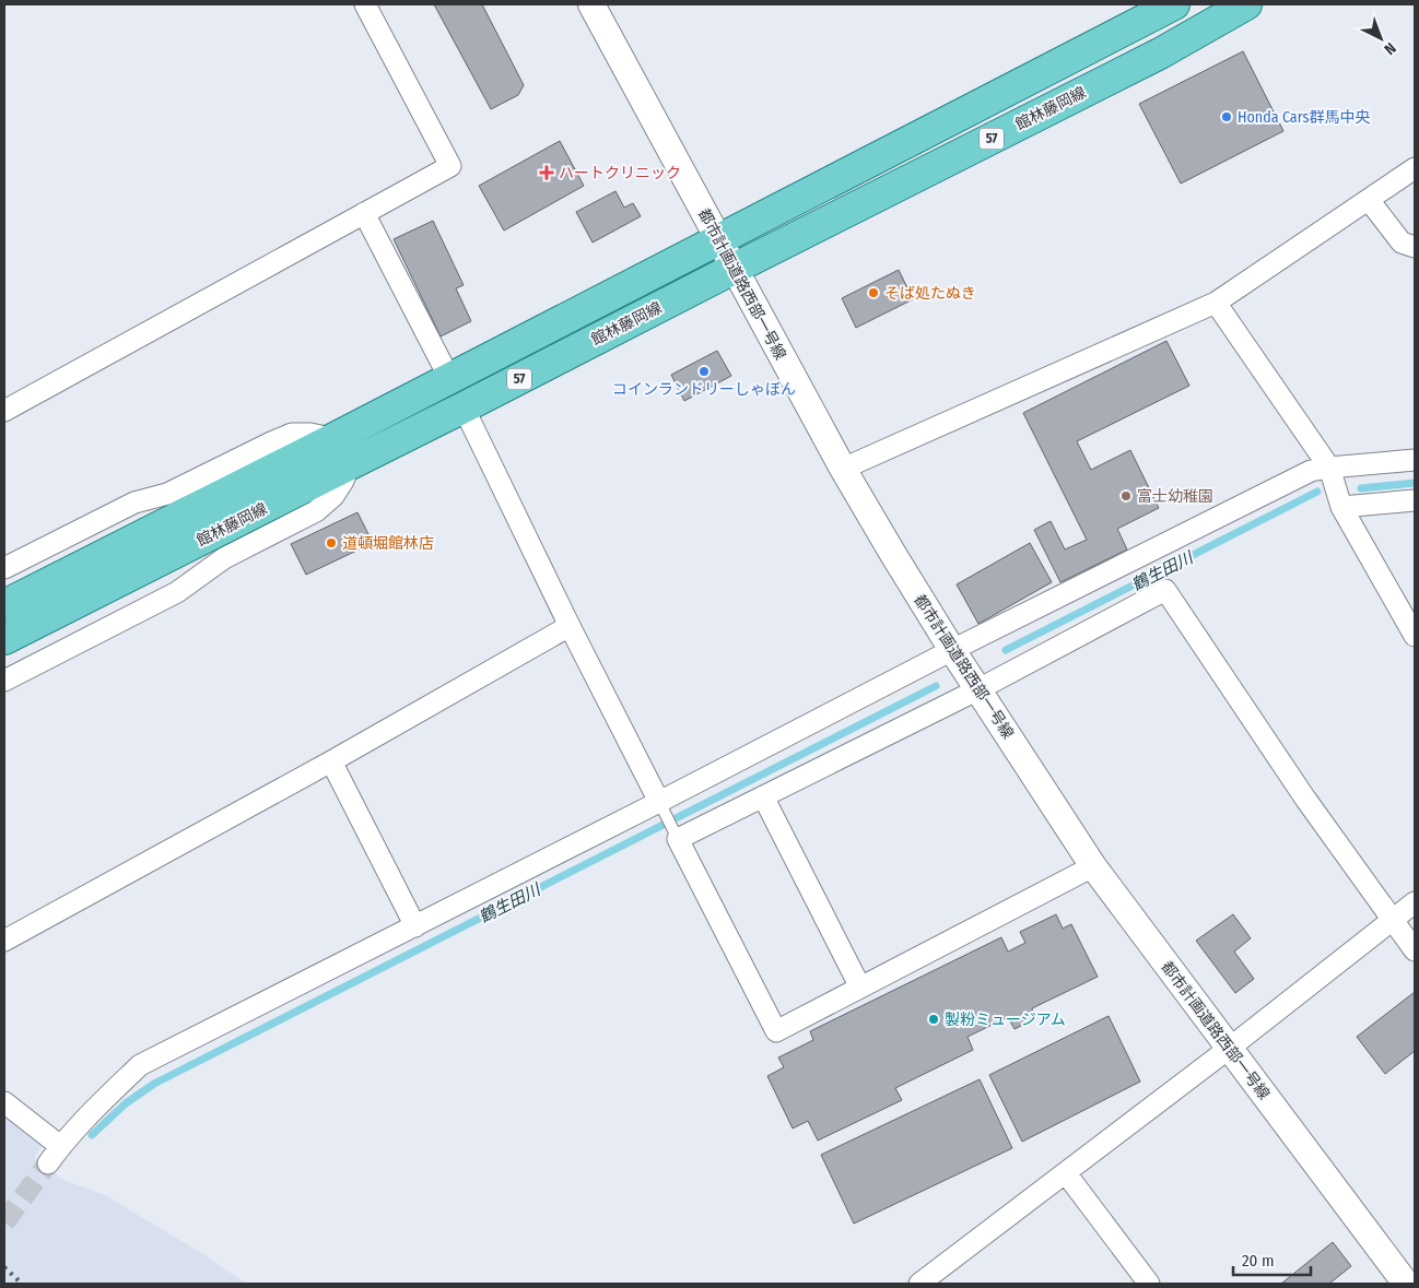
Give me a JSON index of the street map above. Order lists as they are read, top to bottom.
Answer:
{
  "streets": {
    "main road": ["館林藤岡線", "57"],
    "street": ["都市計画道路西部一号線"]
  },
  "crossings": [
    ["館林藤岡線", "都市計画道路西部一号線"]
  ],
  "water": ["鶴生田川"],
  "places": {
    "other": [
      "Honda Cars群馬中央",
      "そば処たぬき",
      "コインランドリーしゃぼん",
      "富士幼稚園",
      "道頓堀館林店",
      "製粉ミュージアム"
    ],
    "health": ["ハートクリニック"]
  },
  "scale_bar": "20 m",
  "north": "bottom right"
}
